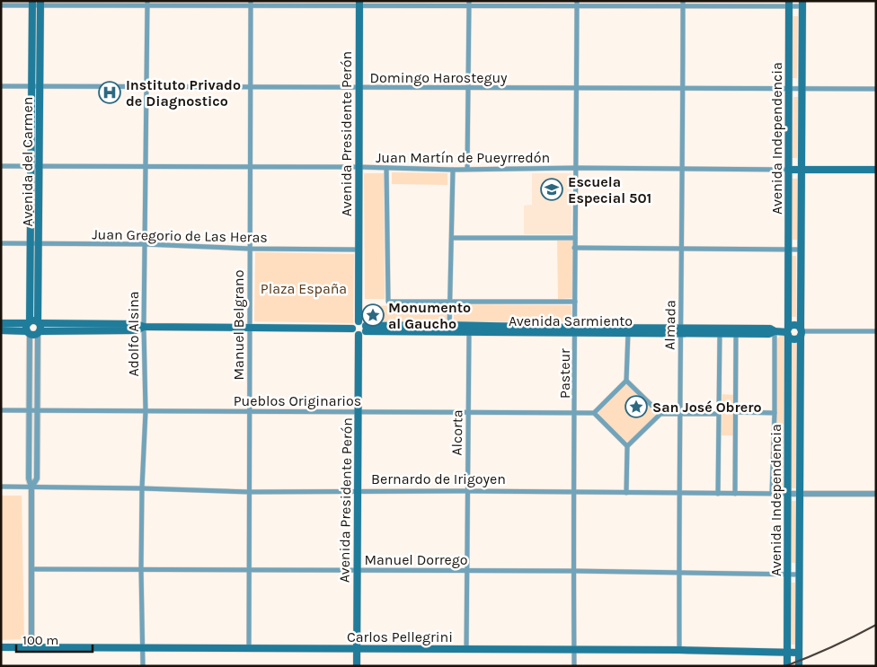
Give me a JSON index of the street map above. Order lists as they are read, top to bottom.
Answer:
{
  "streets": {
    "main road": [
      "Avenida Presidente Perón",
      "Avenida Independencia",
      "Avenida del Carmen",
      "Avenida Sarmiento",
      "Carlos Pellegrini"
    ],
    "street": [
      "Domingo Harosteguy",
      "Juan Martín de Pueyrredón",
      "Juan Gregorio de Las Heras",
      "Manuel Belgrano",
      "Almada",
      "Adolfo Alsina",
      "Pasteur",
      "Pueblos Originarios",
      "Alcorta",
      "Bernardo de Irigoyen",
      "Manuel Dorrego"
    ]
  },
  "crossings": [
    ["Domingo Harosteguy", "Avenida Presidente Perón"],
    ["Domingo Harosteguy", "Avenida Independencia"],
    ["Domingo Harosteguy", "Avenida del Carmen"],
    ["Domingo Harosteguy", "Manuel Belgrano"],
    ["Domingo Harosteguy", "Almada"],
    ["Domingo Harosteguy", "Adolfo Alsina"],
    ["Domingo Harosteguy", "Pasteur"],
    ["Avenida Presidente Perón", "Juan Martín de Pueyrredón"],
    ["Avenida Presidente Perón", "Juan Gregorio de Las Heras"],
    ["Avenida Presidente Perón", "Avenida Sarmiento"],
    ["Avenida Presidente Perón", "Pueblos Originarios"],
    ["Avenida Presidente Perón", "Bernardo de Irigoyen"],
    ["Avenida Presidente Perón", "Manuel Dorrego"],
    ["Avenida Presidente Perón", "Carlos Pellegrini"],
    ["Avenida Independencia", "Juan Martín de Pueyrredón"],
    ["Avenida Independencia", "Avenida Sarmiento"],
    ["Avenida Independencia", "Bernardo de Irigoyen"],
    ["Avenida Independencia", "Manuel Dorrego"],
    ["Avenida Independencia", "Carlos Pellegrini"],
    ["Juan Martín de Pueyrredón", "Avenida del Carmen"],
    ["Juan Martín de Pueyrredón", "Manuel Belgrano"],
    ["Juan Martín de Pueyrredón", "Almada"],
    ["Juan Martín de Pueyrredón", "Adolfo Alsina"],
    ["Juan Martín de Pueyrredón", "Pasteur"],
    ["Avenida del Carmen", "Juan Gregorio de Las Heras"],
    ["Avenida del Carmen", "Pueblos Originarios"],
    ["Avenida del Carmen", "Bernardo de Irigoyen"],
    ["Avenida del Carmen", "Manuel Dorrego"],
    ["Avenida del Carmen", "Carlos Pellegrini"],
    ["Juan Gregorio de Las Heras", "Manuel Belgrano"],
    ["Juan Gregorio de Las Heras", "Adolfo Alsina"],
    ["Avenida Sarmiento", "Almada"],
    ["Avenida Sarmiento", "Pasteur"],
    ["Avenida Sarmiento", "Alcorta"],
    ["Manuel Belgrano", "Pueblos Originarios"],
    ["Manuel Belgrano", "Bernardo de Irigoyen"],
    ["Manuel Belgrano", "Manuel Dorrego"],
    ["Manuel Belgrano", "Carlos Pellegrini"],
    ["Almada", "Bernardo de Irigoyen"],
    ["Almada", "Manuel Dorrego"],
    ["Almada", "Carlos Pellegrini"],
    ["Adolfo Alsina", "Pueblos Originarios"],
    ["Adolfo Alsina", "Bernardo de Irigoyen"],
    ["Adolfo Alsina", "Manuel Dorrego"],
    ["Adolfo Alsina", "Carlos Pellegrini"],
    ["Pasteur", "Pueblos Originarios"],
    ["Pasteur", "Bernardo de Irigoyen"],
    ["Pasteur", "Manuel Dorrego"],
    ["Pasteur", "Carlos Pellegrini"],
    ["Pueblos Originarios", "Alcorta"],
    ["Alcorta", "Bernardo de Irigoyen"],
    ["Alcorta", "Manuel Dorrego"],
    ["Alcorta", "Carlos Pellegrini"]
  ],
  "parks": ["Plaza España"],
  "places": {
    "hospital": ["Instituto Privado de Diagnostico"],
    "school or university": ["Escuela Especial 501"],
    "place": ["Monumento al Gaucho", "San José Obrero"]
  },
  "scale_bar": "100 m"
}
